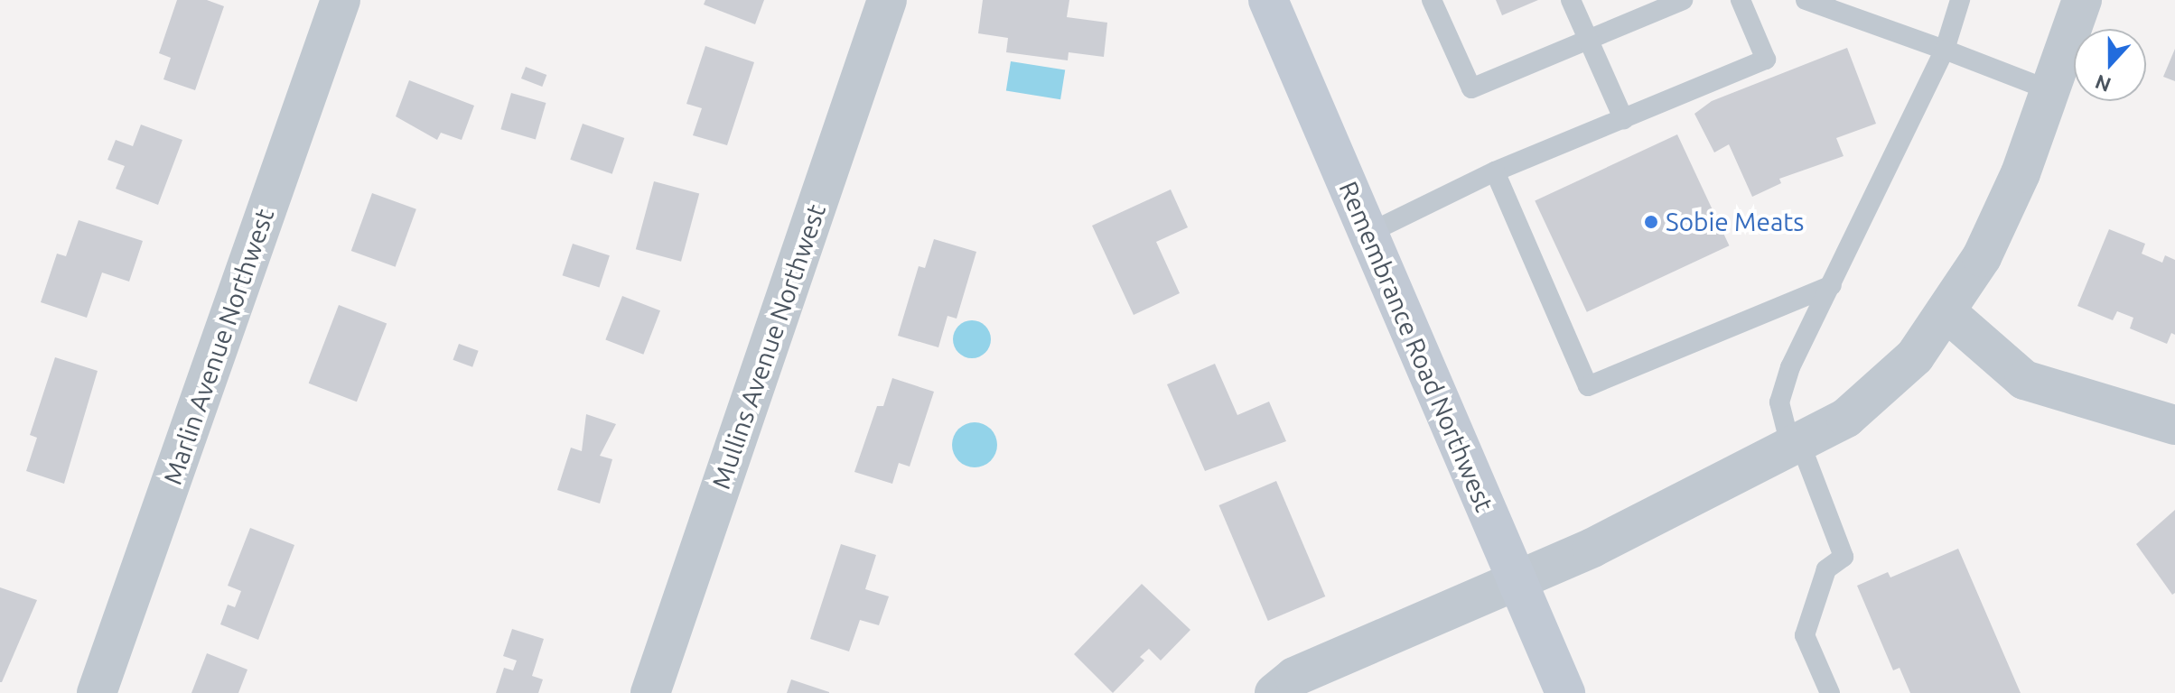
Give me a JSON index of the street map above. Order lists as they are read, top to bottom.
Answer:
{
  "streets": {
    "main road": ["Remembrance Road Northwest"],
    "street": ["Marlin Avenue Northwest", "Mullins Avenue Northwest"]
  },
  "places": ["Sobie Meats"],
  "north": "bottom"
}
